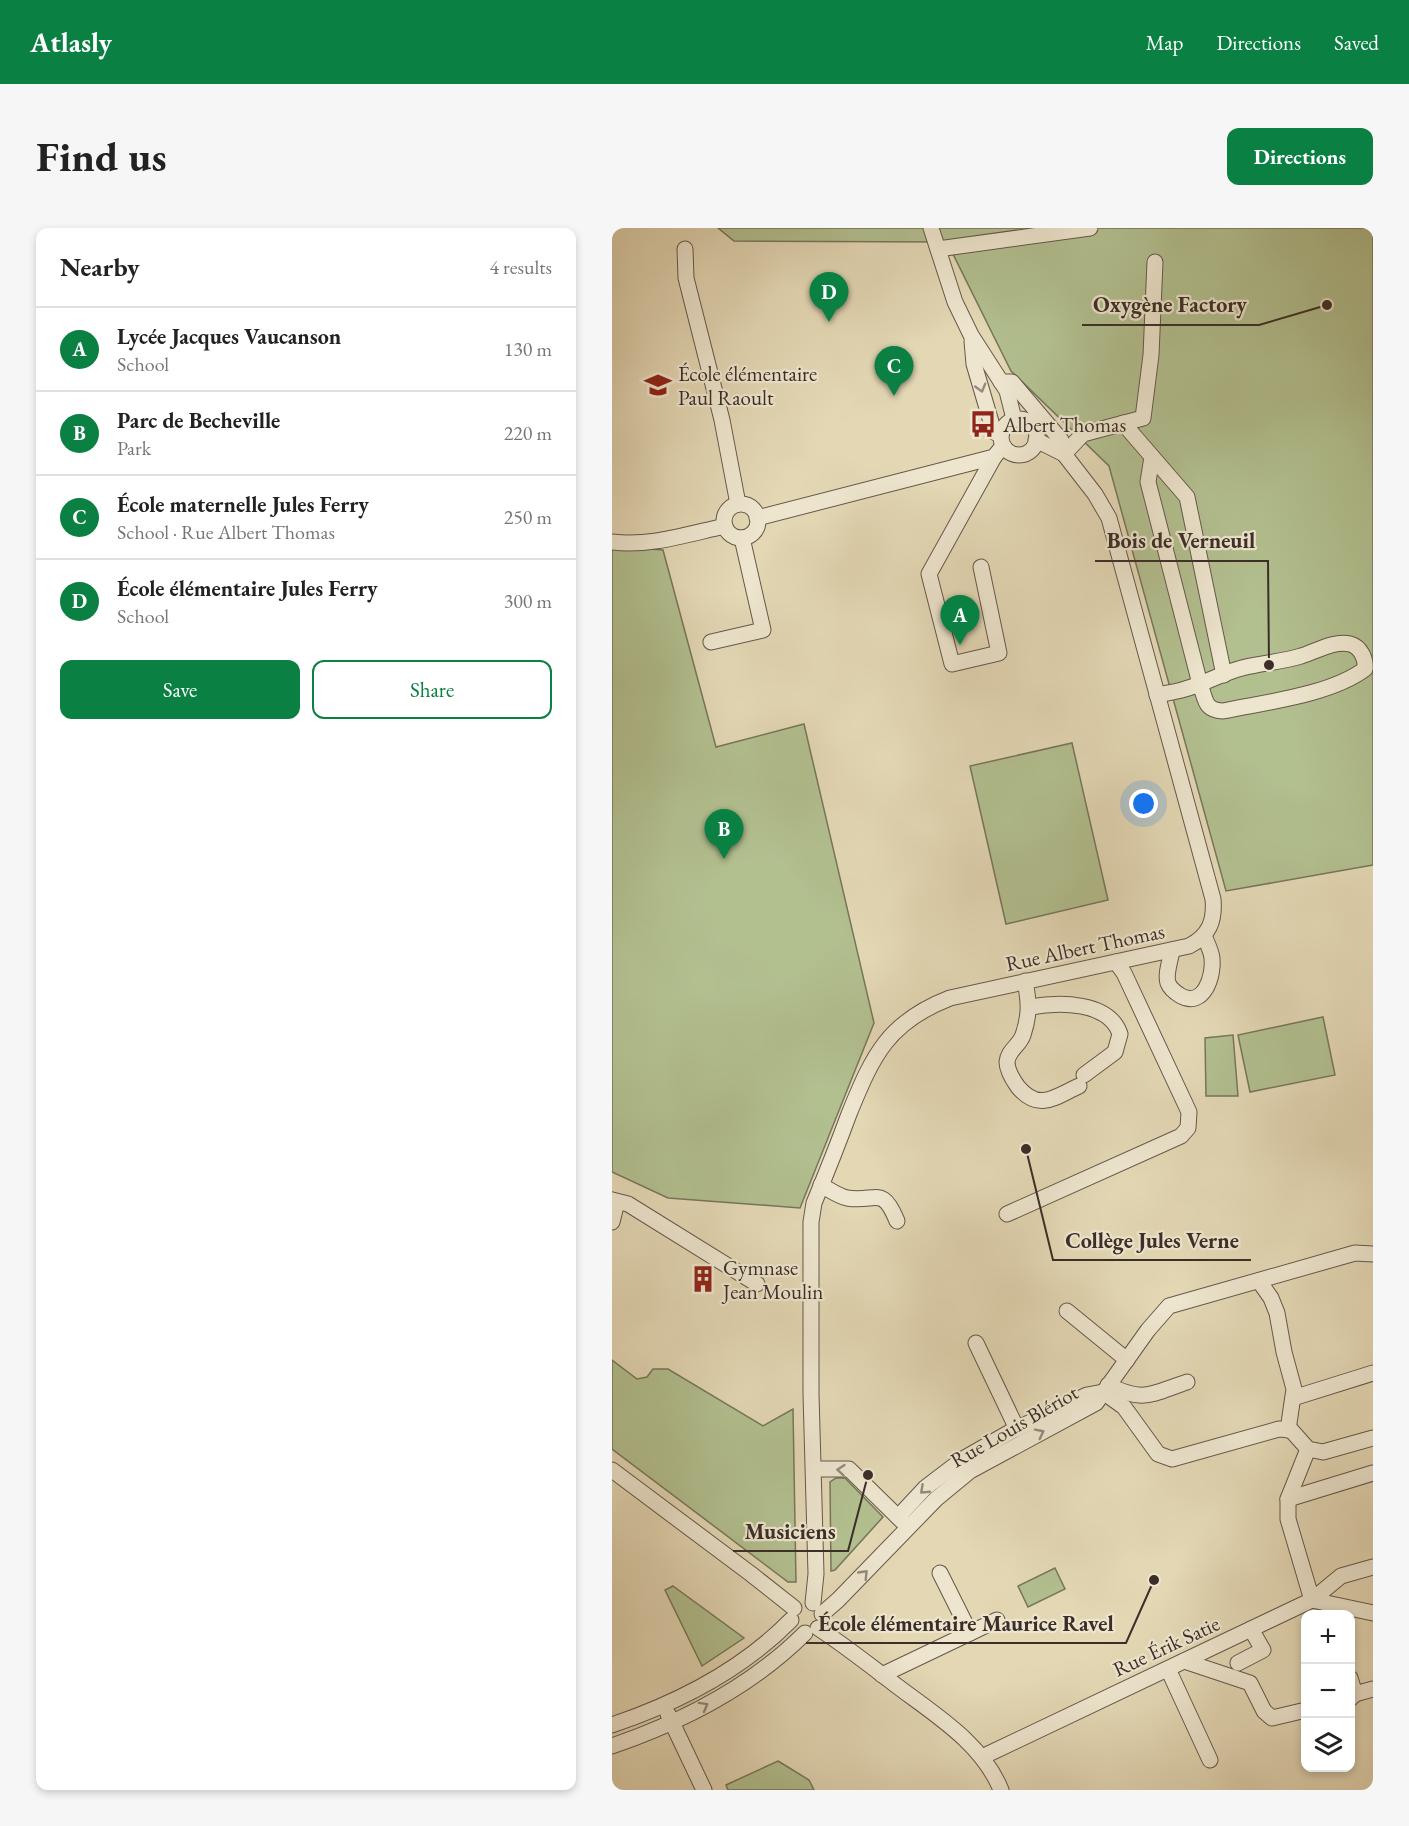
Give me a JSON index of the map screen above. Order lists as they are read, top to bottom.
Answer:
{
  "streets": {
    "street": ["Rue Albert Thomas", "Rue Louis Blériot", "Rue Érik Satie"]
  },
  "crossings": [
    ["Rue Albert Thomas", "Rue Louis Blériot"]
  ],
  "places": {
    "other": [
      "Oxygène Factory",
      "Bois de Verneuil",
      "Collège Jules Verne",
      "Musiciens",
      "École élémentaire Maurice Ravel"
    ],
    "school or university": ["École élémentaire Paul Raoult"],
    "bus stop": ["Albert Thomas"],
    "building": ["Gymnase Jean Moulin"]
  },
  "page": {
    "header": "Atlasly",
    "nav": ["Map", "Directions", "Saved"],
    "buttons": [
      "Directions",
      ["Save", "Share"]
    ],
    "title": "Find us",
    "heading": ["Nearby", "4 results"],
    "pins": [
      "D",
      "C",
      "A",
      "B"
    ],
    "list": [
      {
        "mark": "A",
        "name": "Lycée Jacques Vaucanson",
        "note": "School",
        "value": "130 m"
      },
      {
        "mark": "B",
        "name": "Parc de Becheville",
        "note": "Park",
        "value": "220 m"
      },
      {
        "mark": "C",
        "name": "École maternelle Jules Ferry",
        "note": "School · Rue Albert Thomas",
        "value": "250 m"
      },
      {
        "mark": "D",
        "name": "École élémentaire Jules Ferry",
        "note": "School",
        "value": "300 m"
      }
    ],
    "map_buttons": ["+", "−"]
  }
}
